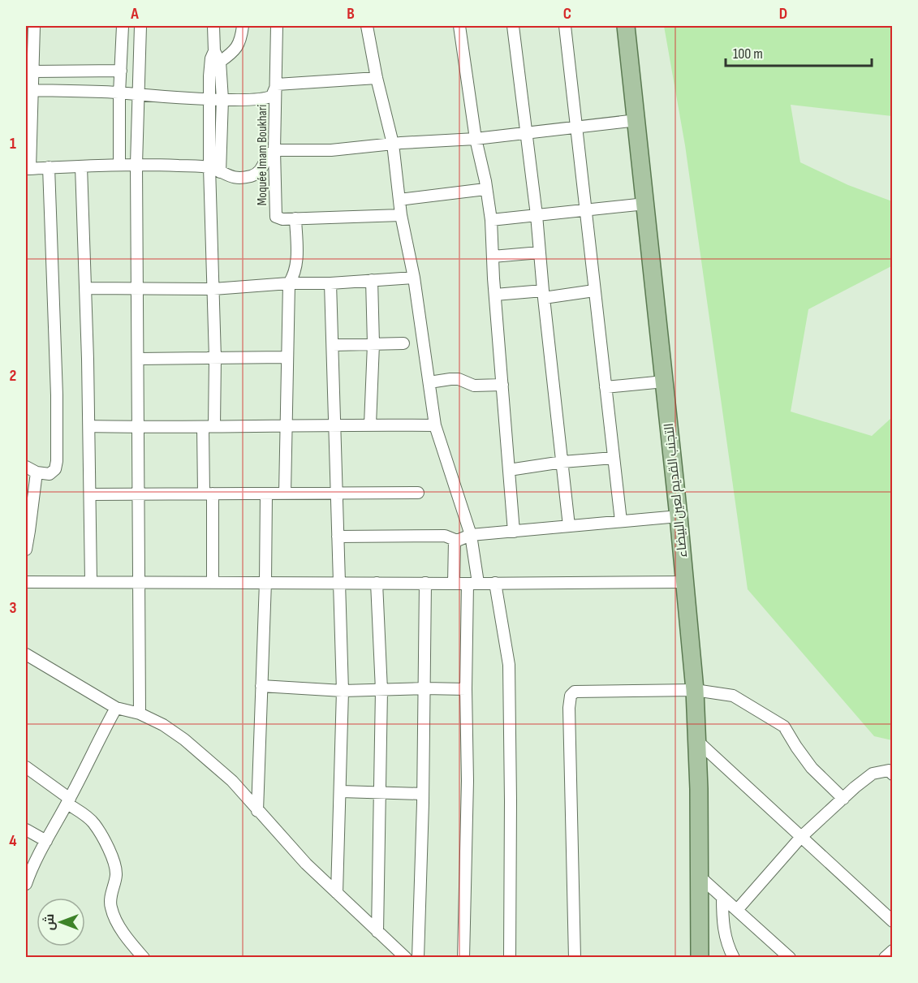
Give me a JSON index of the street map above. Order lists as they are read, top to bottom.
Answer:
{
  "streets": {
    "main road": ["التجنب القديم لعين البيضاء"],
    "street": ["Moquée Imam Boukhari"]
  },
  "scale_bar": "100 m",
  "north": "left",
  "grid": {
    "columns": [
      "A",
      "B",
      "C",
      "D"
    ],
    "rows": [
      "1",
      "2",
      "3",
      "4"
    ]
  }
}
